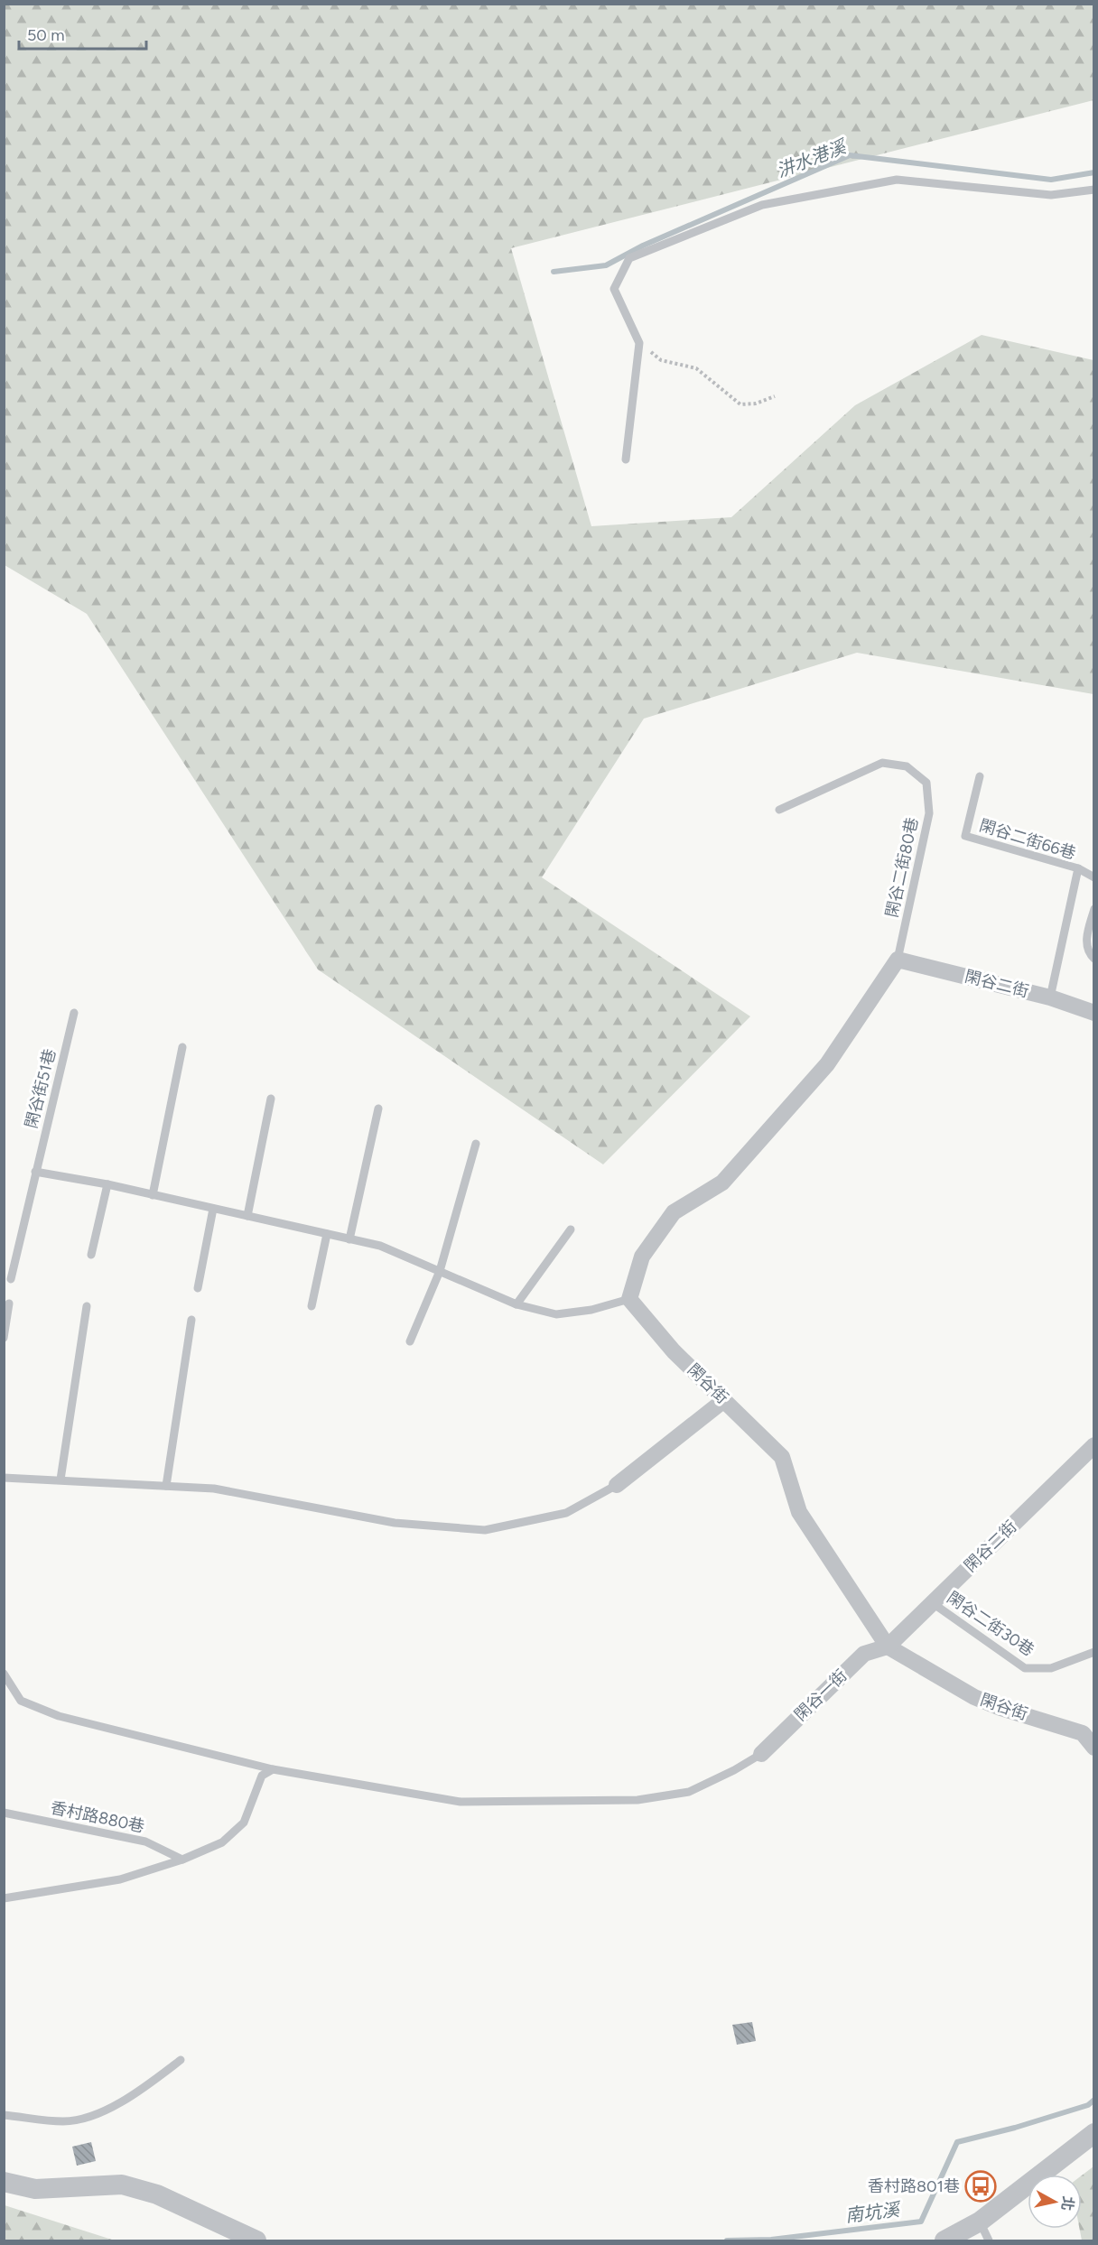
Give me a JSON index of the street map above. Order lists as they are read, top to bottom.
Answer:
{
  "streets": {
    "street": ["閑谷二街", "閑谷街", "閑谷一街"],
    "lane": [
      "閑谷二街66巷",
      "閑谷二街80巷",
      "閑谷街51巷",
      "閑谷二街30巷",
      "香村路880巷"
    ]
  },
  "crossings": [
    ["閑谷二街66巷", "閑谷二街"],
    ["閑谷二街80巷", "閑谷二街"],
    ["閑谷二街", "閑谷街"],
    ["閑谷二街", "閑谷二街30巷"],
    ["閑谷二街", "閑谷一街"],
    ["閑谷街", "閑谷一街"]
  ],
  "water": ["汫水港溪", "南坑溪"],
  "places": {
    "bus stop": ["香村路801巷"]
  },
  "scale_bar": "50 m",
  "north": "right"
}
